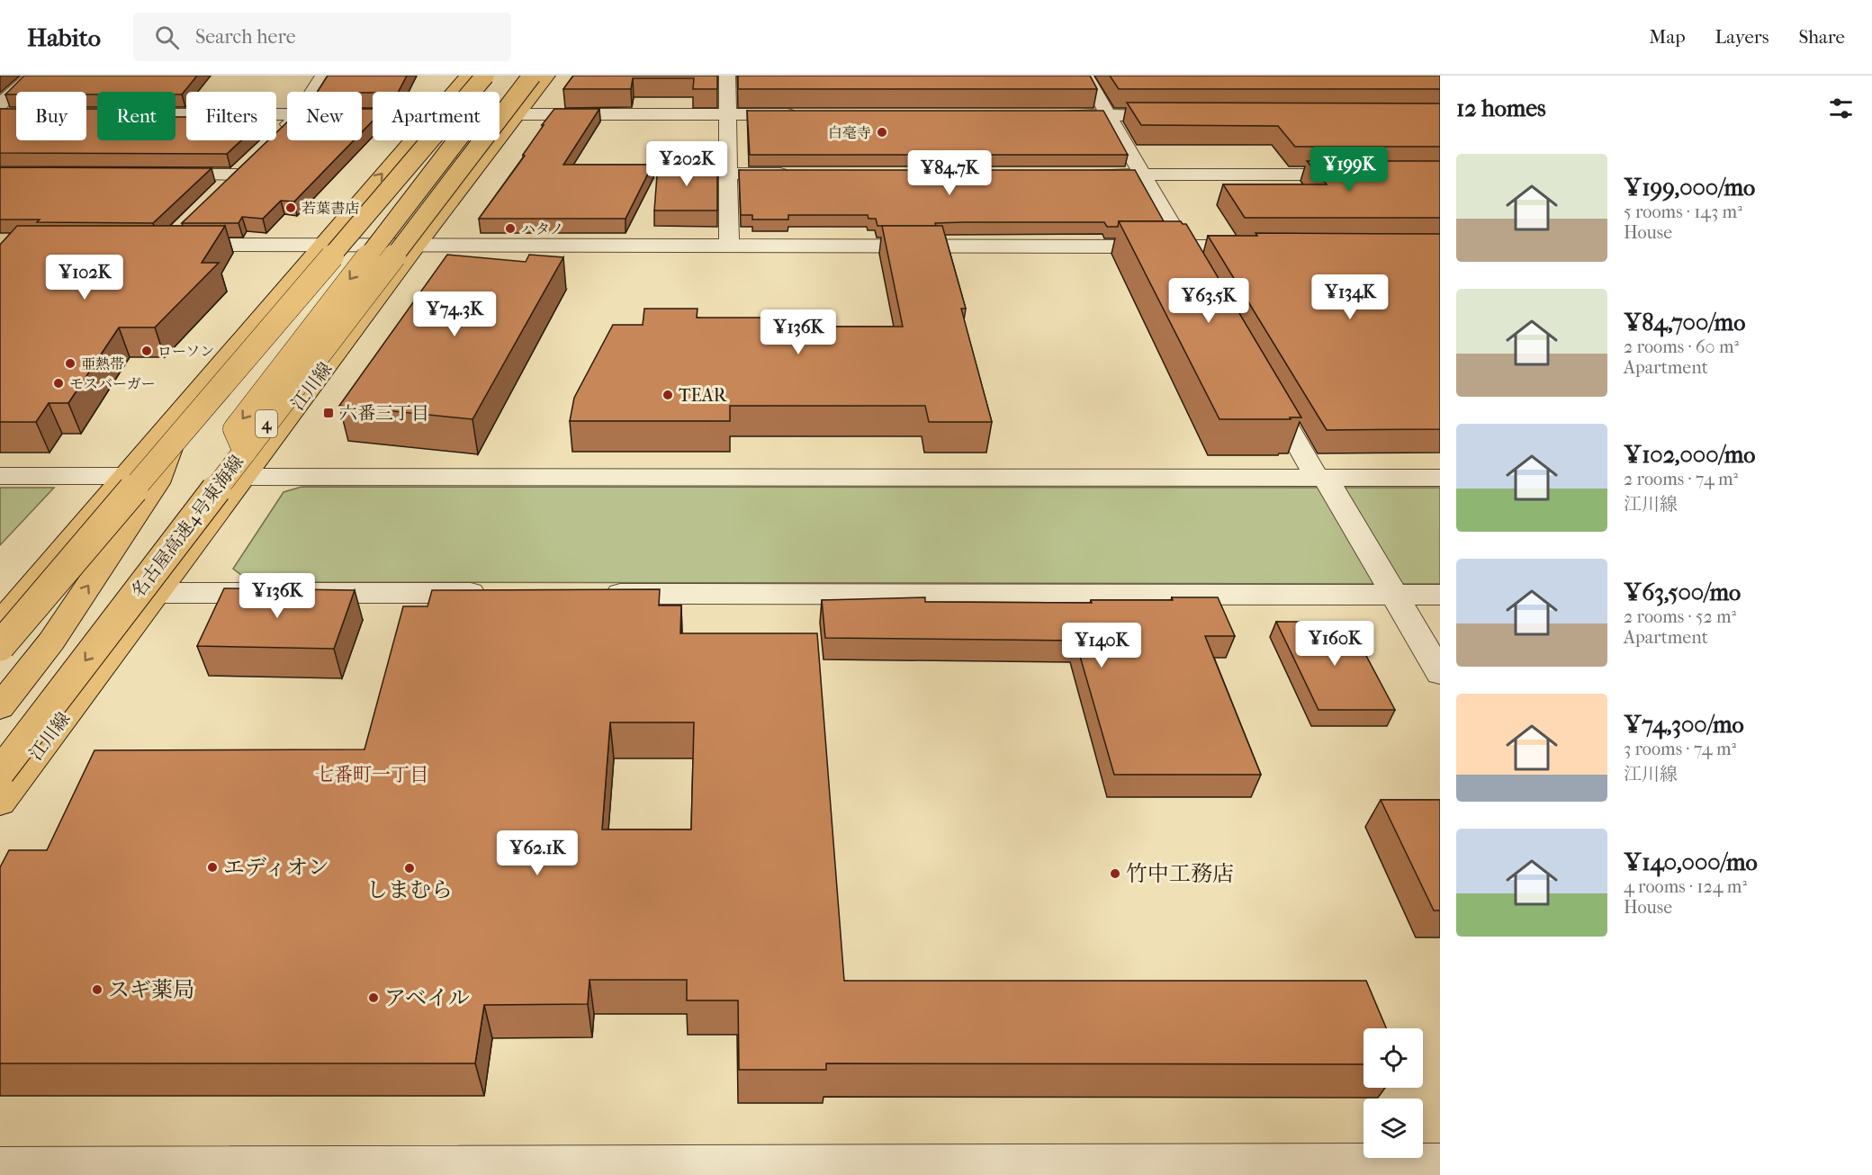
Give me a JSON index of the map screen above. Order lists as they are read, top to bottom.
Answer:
{
  "streets": {
    "main road": ["江川線", "4", "名古屋高速4号東海線"]
  },
  "crossings": [
    ["江川線", "名古屋高速4号東海線"]
  ],
  "districts": ["七番町一丁目"],
  "places": {
    "other": [
      "白毫寺",
      "若葉書店",
      "ハタノ",
      "ローソン",
      "亜熱帯",
      "モスバーガー",
      "TEAR",
      "エディオン",
      "しまむら",
      "竹中工務店",
      "スギ薬局",
      "アベイル"
    ],
    "transit": ["六番三丁目"]
  },
  "page": {
    "header": "Habito",
    "search": "Search here",
    "nav": ["Map", "Layers", "Share"],
    "heading": "12 homes",
    "chip": [
      "Buy",
      "Rent",
      "Filters",
      "New",
      "Apartment"
    ],
    "list": [
      {
        "name": "¥199,000/mo",
        "note": "5 rooms · 143 m² · House"
      },
      {
        "name": "¥84,700/mo",
        "note": "2 rooms · 60 m² · Apartment"
      },
      {
        "name": "¥102,000/mo",
        "note": "2 rooms · 74 m² · 江川線"
      },
      {
        "name": "¥63,500/mo",
        "note": "2 rooms · 52 m² · Apartment"
      },
      {
        "name": "¥74,300/mo",
        "note": "3 rooms · 74 m² · 江川線"
      },
      {
        "name": "¥140,000/mo",
        "note": "4 rooms · 124 m² · House"
      }
    ],
    "price": [
      "¥202K",
      "¥199K",
      "¥84.7K",
      "¥102K",
      "¥134K",
      "¥63.5K",
      "¥74.3K",
      "¥136K",
      "¥136K",
      "¥160K",
      "¥140K",
      "¥62.1K"
    ]
  }
}
